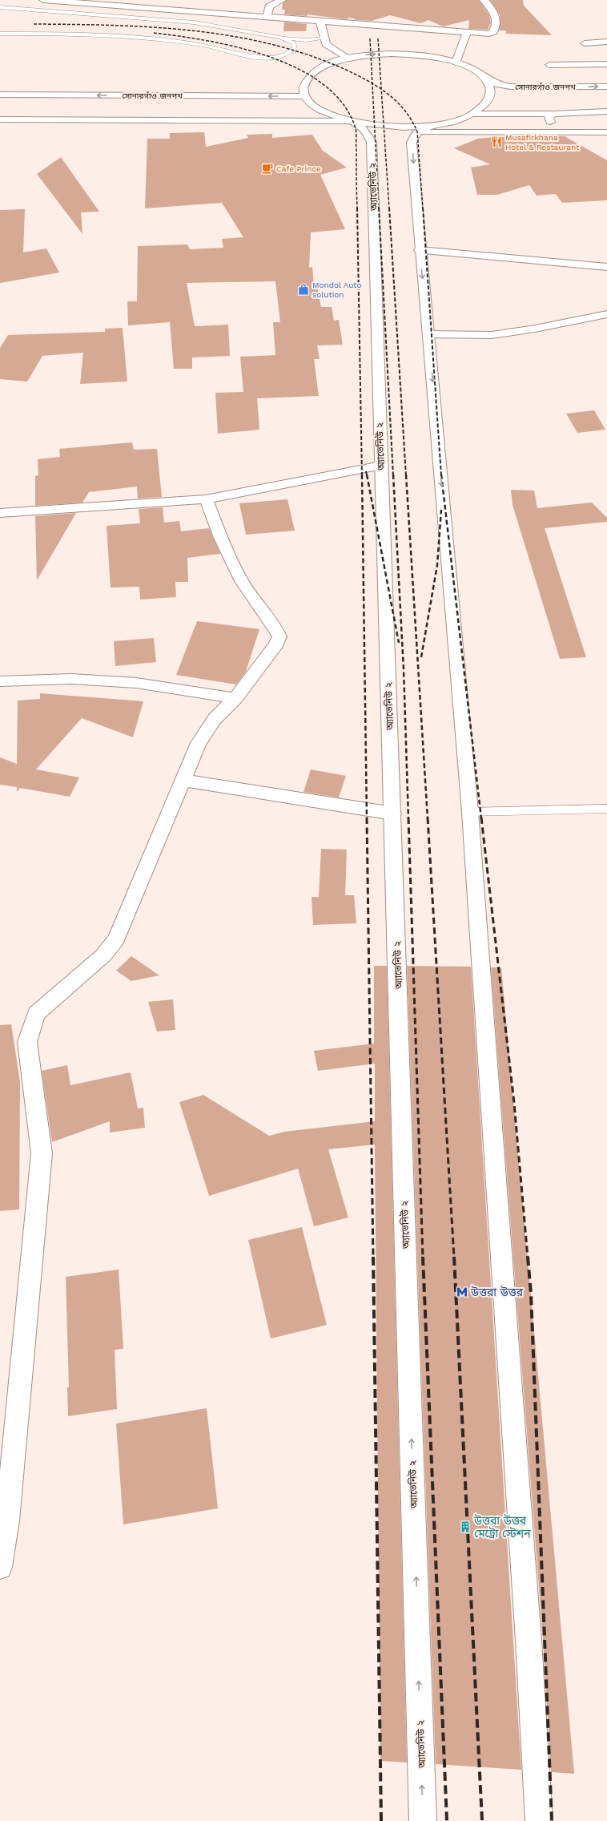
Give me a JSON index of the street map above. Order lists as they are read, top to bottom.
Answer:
{
  "streets": {
    "main road": ["সোনারগাঁও জনপথ", "অ্যাভেনিউ ২"]
  },
  "places": {
    "restaurant": ["Musafirkhana Hotel & Restaurant"],
    "cafe": ["Cafe Prince"],
    "shop": ["Mondol Auto solution"],
    "metro station": ["উত্তরা উত্তর"],
    "building": ["উত্তরা উত্তর মেট্রো স্টেশন"]
  }
}
